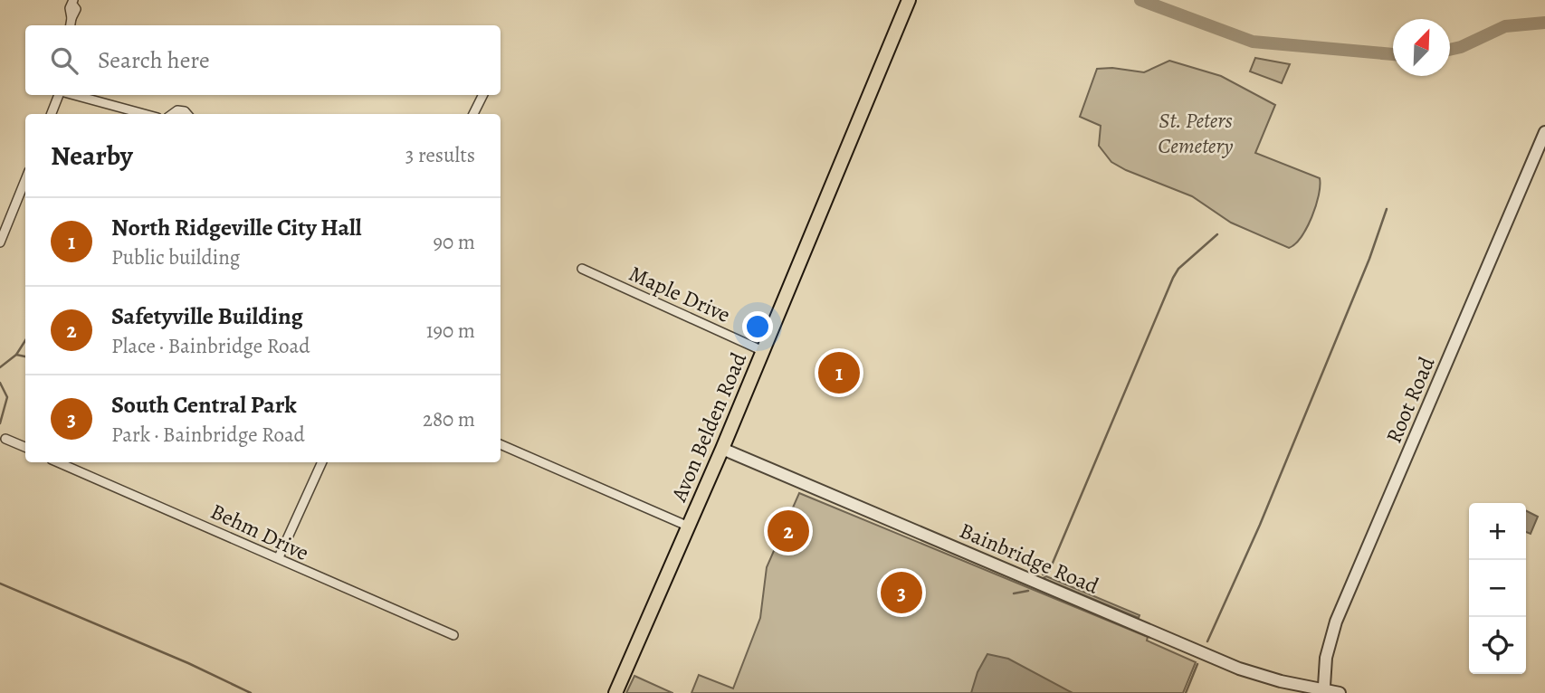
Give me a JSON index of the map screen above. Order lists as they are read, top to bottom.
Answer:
{
  "streets": {
    "main road": ["Avon Belden Road"],
    "street": [
      "Maple Drive",
      "Root Road",
      "Behm Drive",
      "Bainbridge Road"
    ]
  },
  "crossings": [
    ["Maple Drive", "Avon Belden Road"],
    ["Root Road", "Bainbridge Road"],
    ["Avon Belden Road", "Bainbridge Road"]
  ],
  "parks": ["St. Peters Cemetery"],
  "north": "top right",
  "page": {
    "search": "Search here",
    "heading": ["Nearby", "3 results"],
    "list": [
      {
        "mark": "1",
        "name": "North Ridgeville City Hall",
        "note": "Public building",
        "value": "90 m"
      },
      {
        "mark": "2",
        "name": "Safetyville Building",
        "note": "Place · Bainbridge Road",
        "value": "190 m"
      },
      {
        "mark": "3",
        "name": "South Central Park",
        "note": "Park · Bainbridge Road",
        "value": "280 m"
      }
    ],
    "pins": ["1", "2", "3"],
    "map_buttons": ["+", "−"]
  }
}
